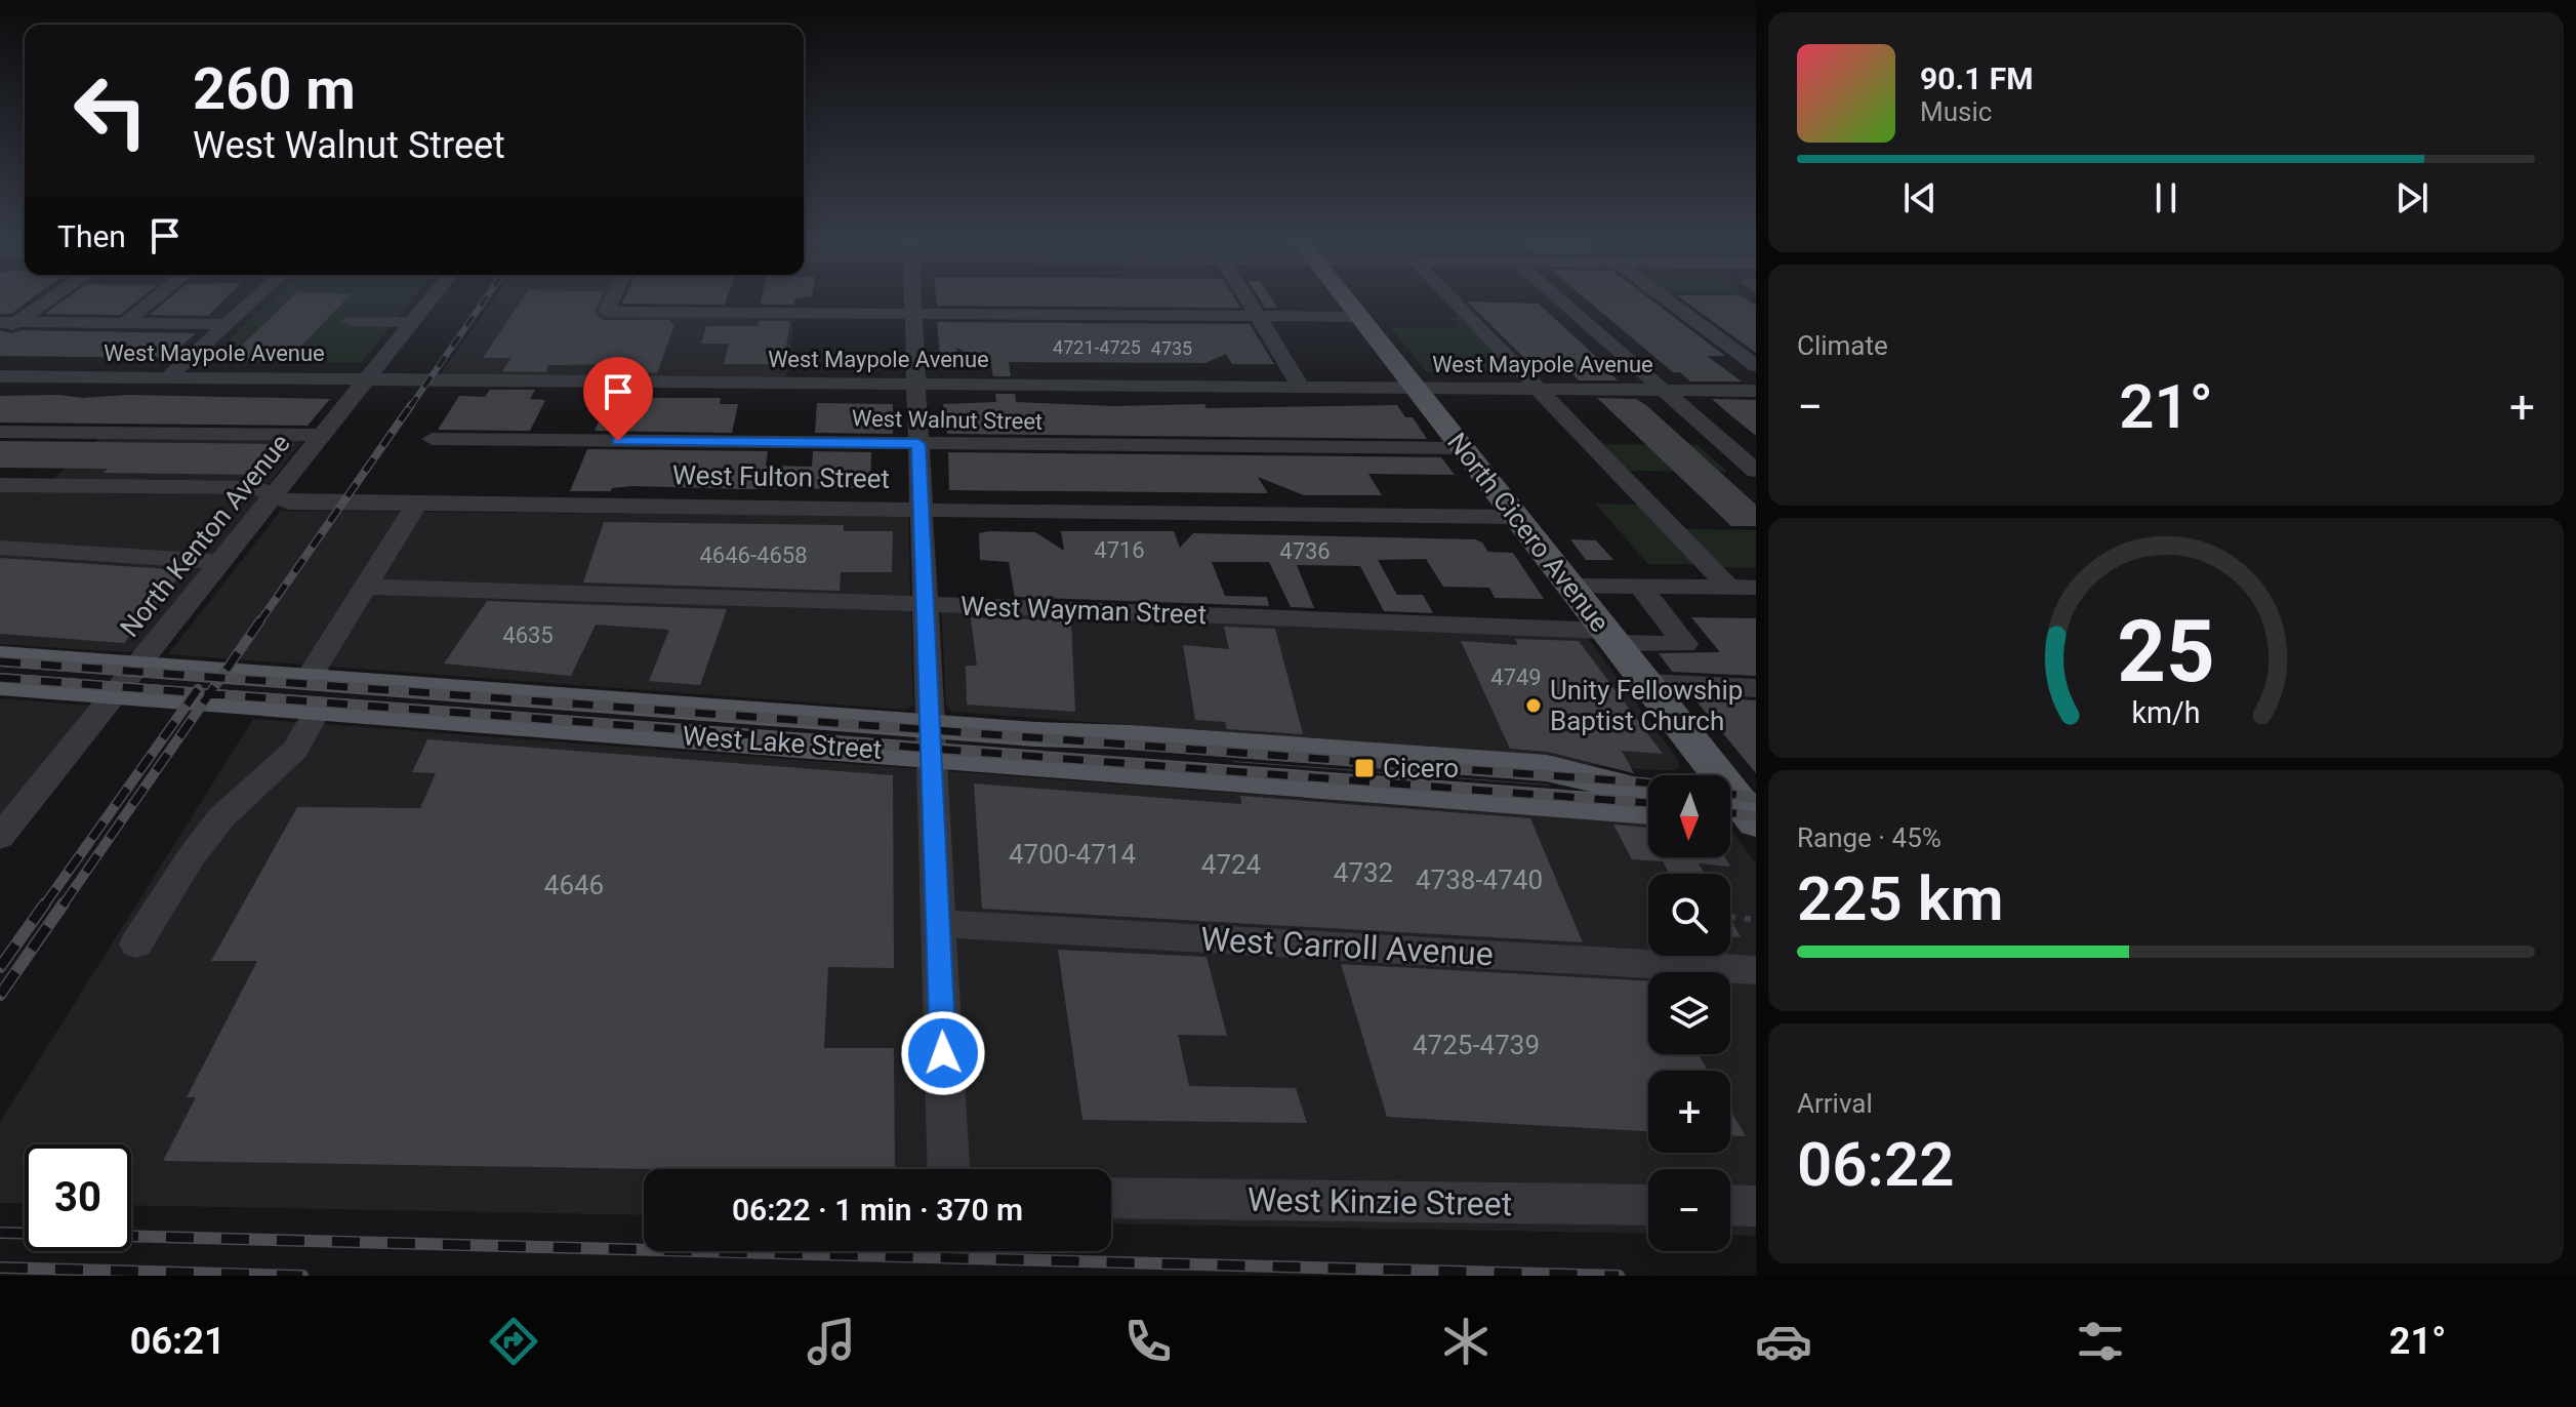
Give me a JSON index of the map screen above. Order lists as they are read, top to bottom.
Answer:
{
  "streets": {
    "main road": ["North Cicero Avenue", "West Lake Street"],
    "street": [
      "West Maypole Avenue",
      "West Walnut Street",
      "West Fulton Street",
      "North Kenton Avenue",
      "West Wayman Street",
      "West Carroll Avenue",
      "West Kinzie Street"
    ]
  },
  "crossings": [
    ["West Maypole Avenue", "North Cicero Avenue"],
    ["West Maypole Avenue", "North Kenton Avenue"],
    ["West Walnut Street", "North Cicero Avenue"],
    ["West Fulton Street", "North Cicero Avenue"],
    ["West Fulton Street", "North Kenton Avenue"],
    ["North Cicero Avenue", "West Wayman Street"],
    ["North Kenton Avenue", "West Lake Street"]
  ],
  "places": {
    "other": ["Unity Fellowship Baptist Church"],
    "transit": ["Cicero"]
  },
  "house_numbers": [
    "4721-4725",
    "4735",
    "4716",
    "4736",
    "4646-4658",
    "4635",
    "4749",
    "4700-4714",
    "4724",
    "4732",
    "4738-4740",
    "4646",
    "4725-4739"
  ],
  "north": "bottom",
  "page": {
    "turn": ["260 m", "West Walnut Street"],
    "song": ["90.1 FM", "Music"],
    "then": "Then",
    "tile": [
      "Climate",
      ["Range · 45%", "225 km"],
      ["Arrival", "06:22"]
    ],
    "heat": ["−", "21°", "+"],
    "map_buttons": ["+", "−"],
    "limit": "30",
    "trip": "06:22 · 1 min · 370 m",
    "tabs": ["06:21", "21°"],
    "gauge": ["25", "km/h"]
  }
}
